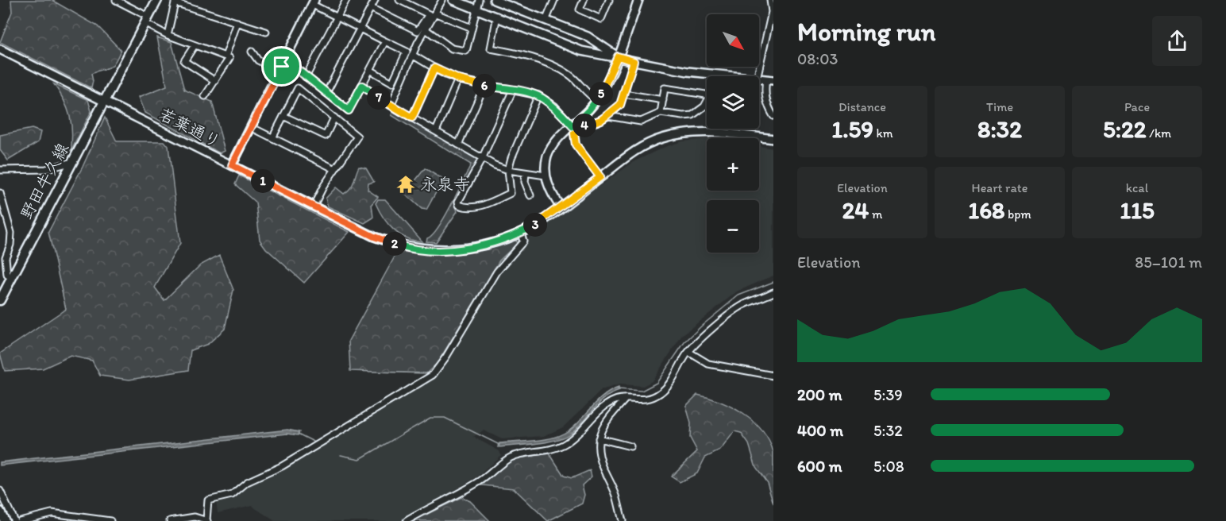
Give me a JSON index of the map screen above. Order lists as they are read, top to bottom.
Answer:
{
  "streets": {
    "main road": ["野田牛久線"],
    "street": ["若葉通り"]
  },
  "crossings": [
    ["若葉通り", "野田牛久線"]
  ],
  "places": {
    "temple": ["永泉寺"]
  },
  "north": "bottom right",
  "page": {
    "heading": ["Morning run", "08:03"],
    "map_buttons": ["+", "−"],
    "pins": [
      "6",
      "5",
      "7",
      "4",
      "1",
      "3",
      "2"
    ],
    "stats": [
      ["Distance", "1.59 km"],
      ["Time", "8:32"],
      ["Pace", "5:22 /km"],
      ["Elevation", "24 m"],
      ["Heart rate", "168 bpm"],
      ["kcal", "115"]
    ],
    "chart": ["Elevation", "85–101 m"],
    "list": [
      {
        "name": "200 m",
        "note": "5:39"
      },
      {
        "name": "400 m",
        "note": "5:32"
      },
      {
        "name": "600 m",
        "note": "5:08"
      }
    ]
  }
}
